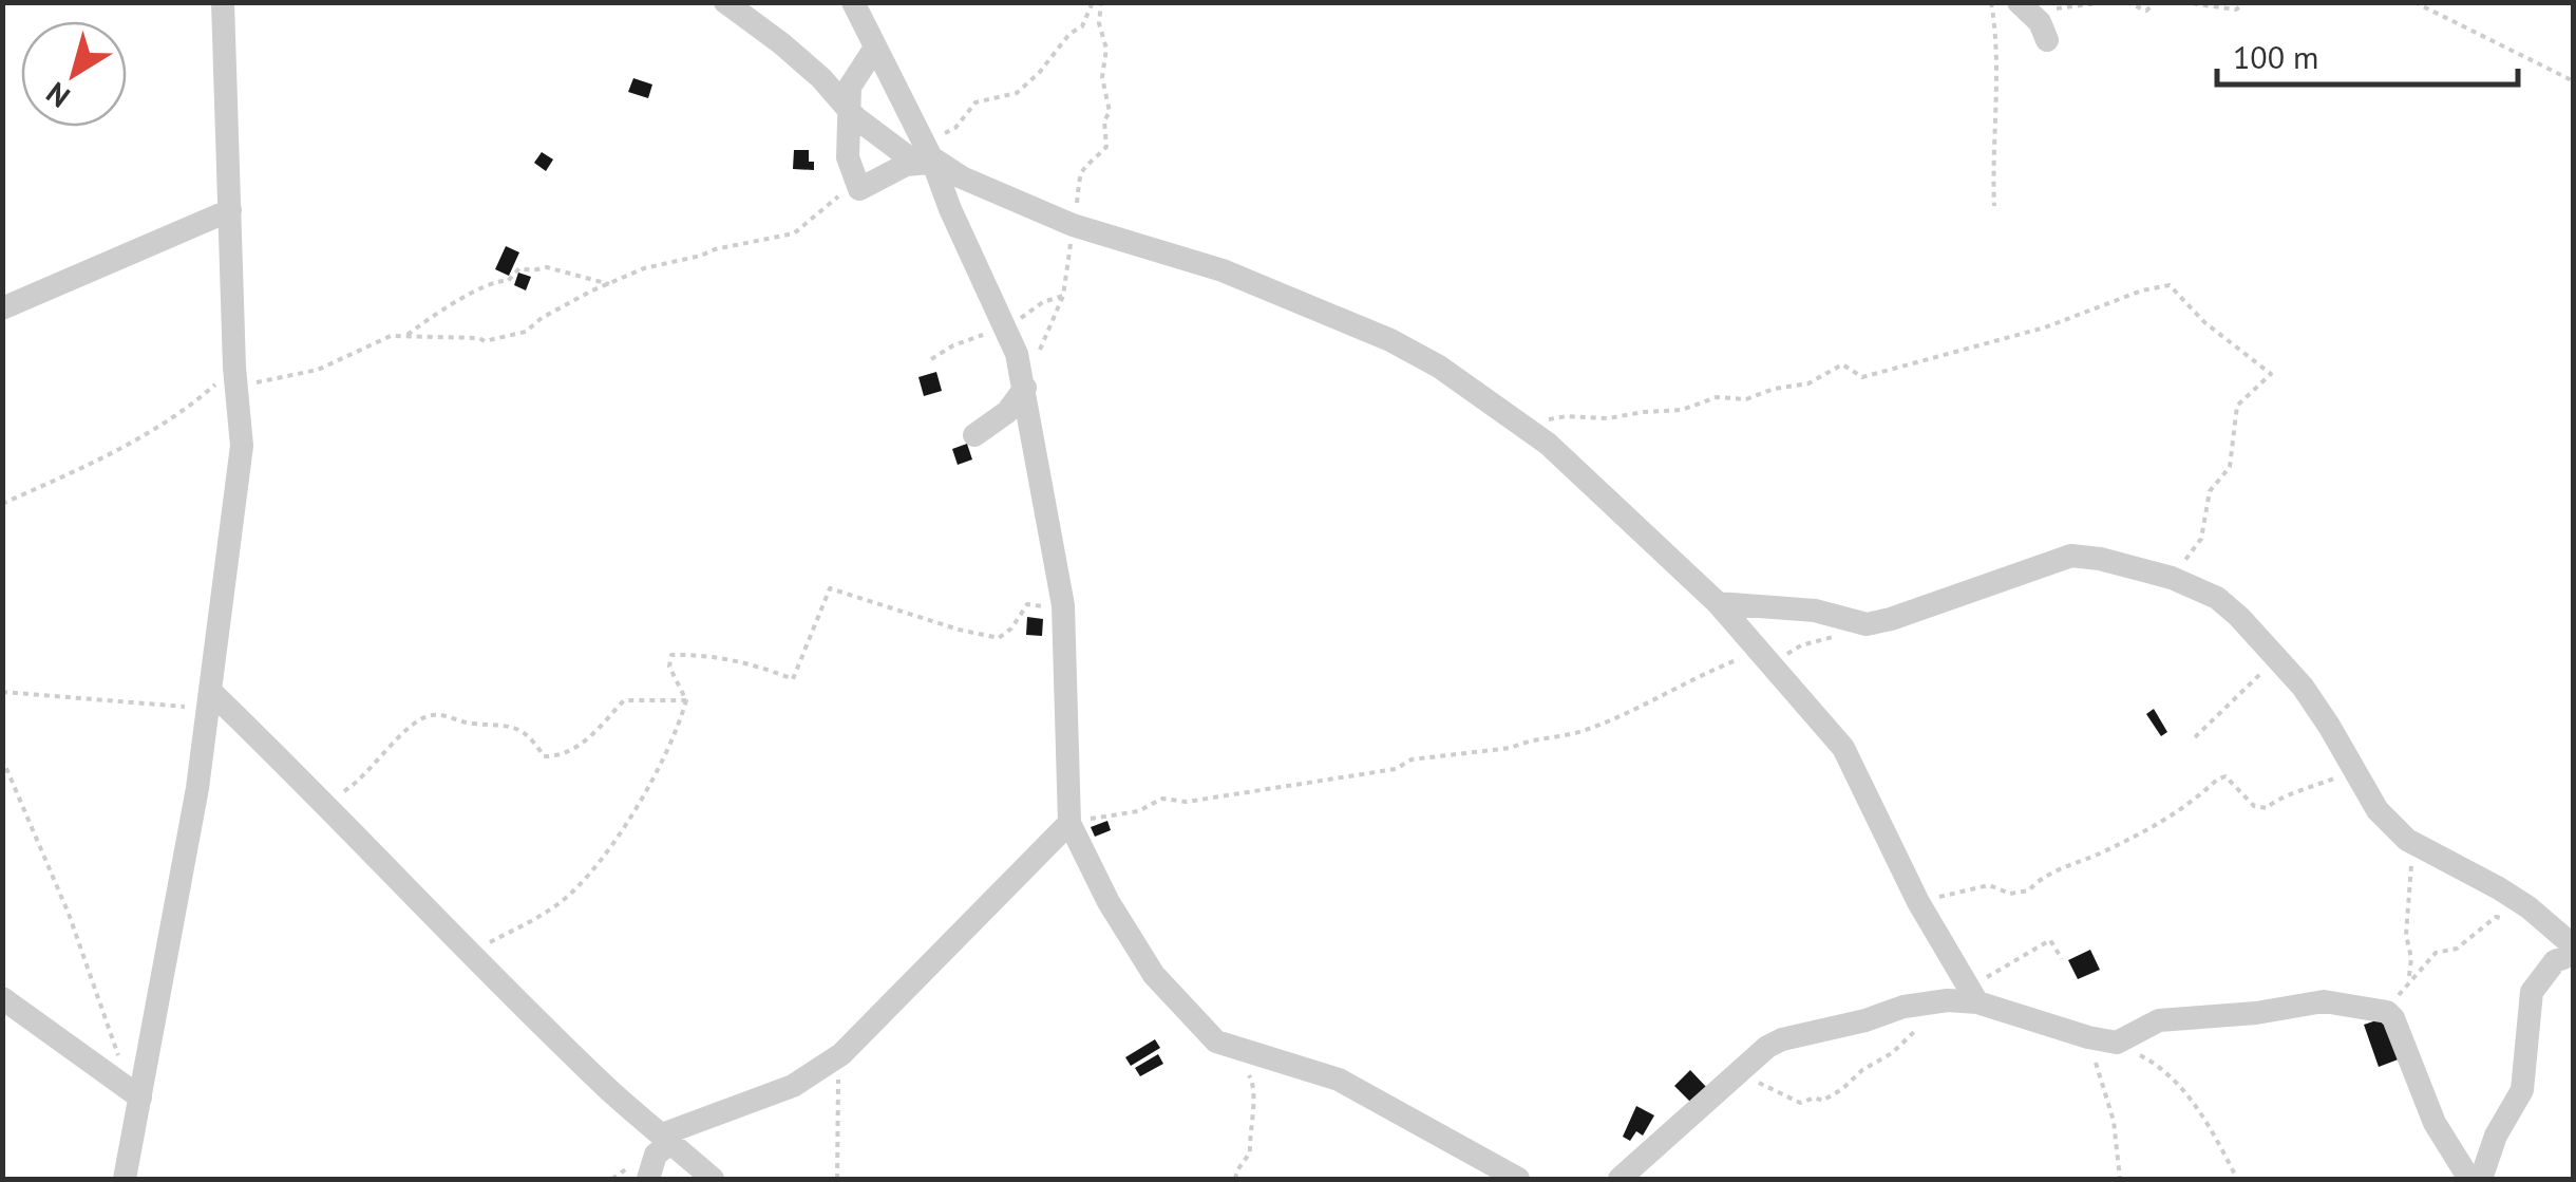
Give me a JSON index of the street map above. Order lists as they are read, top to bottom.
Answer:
{
  "scale_bar": "100 m",
  "north": "bottom left"
}
